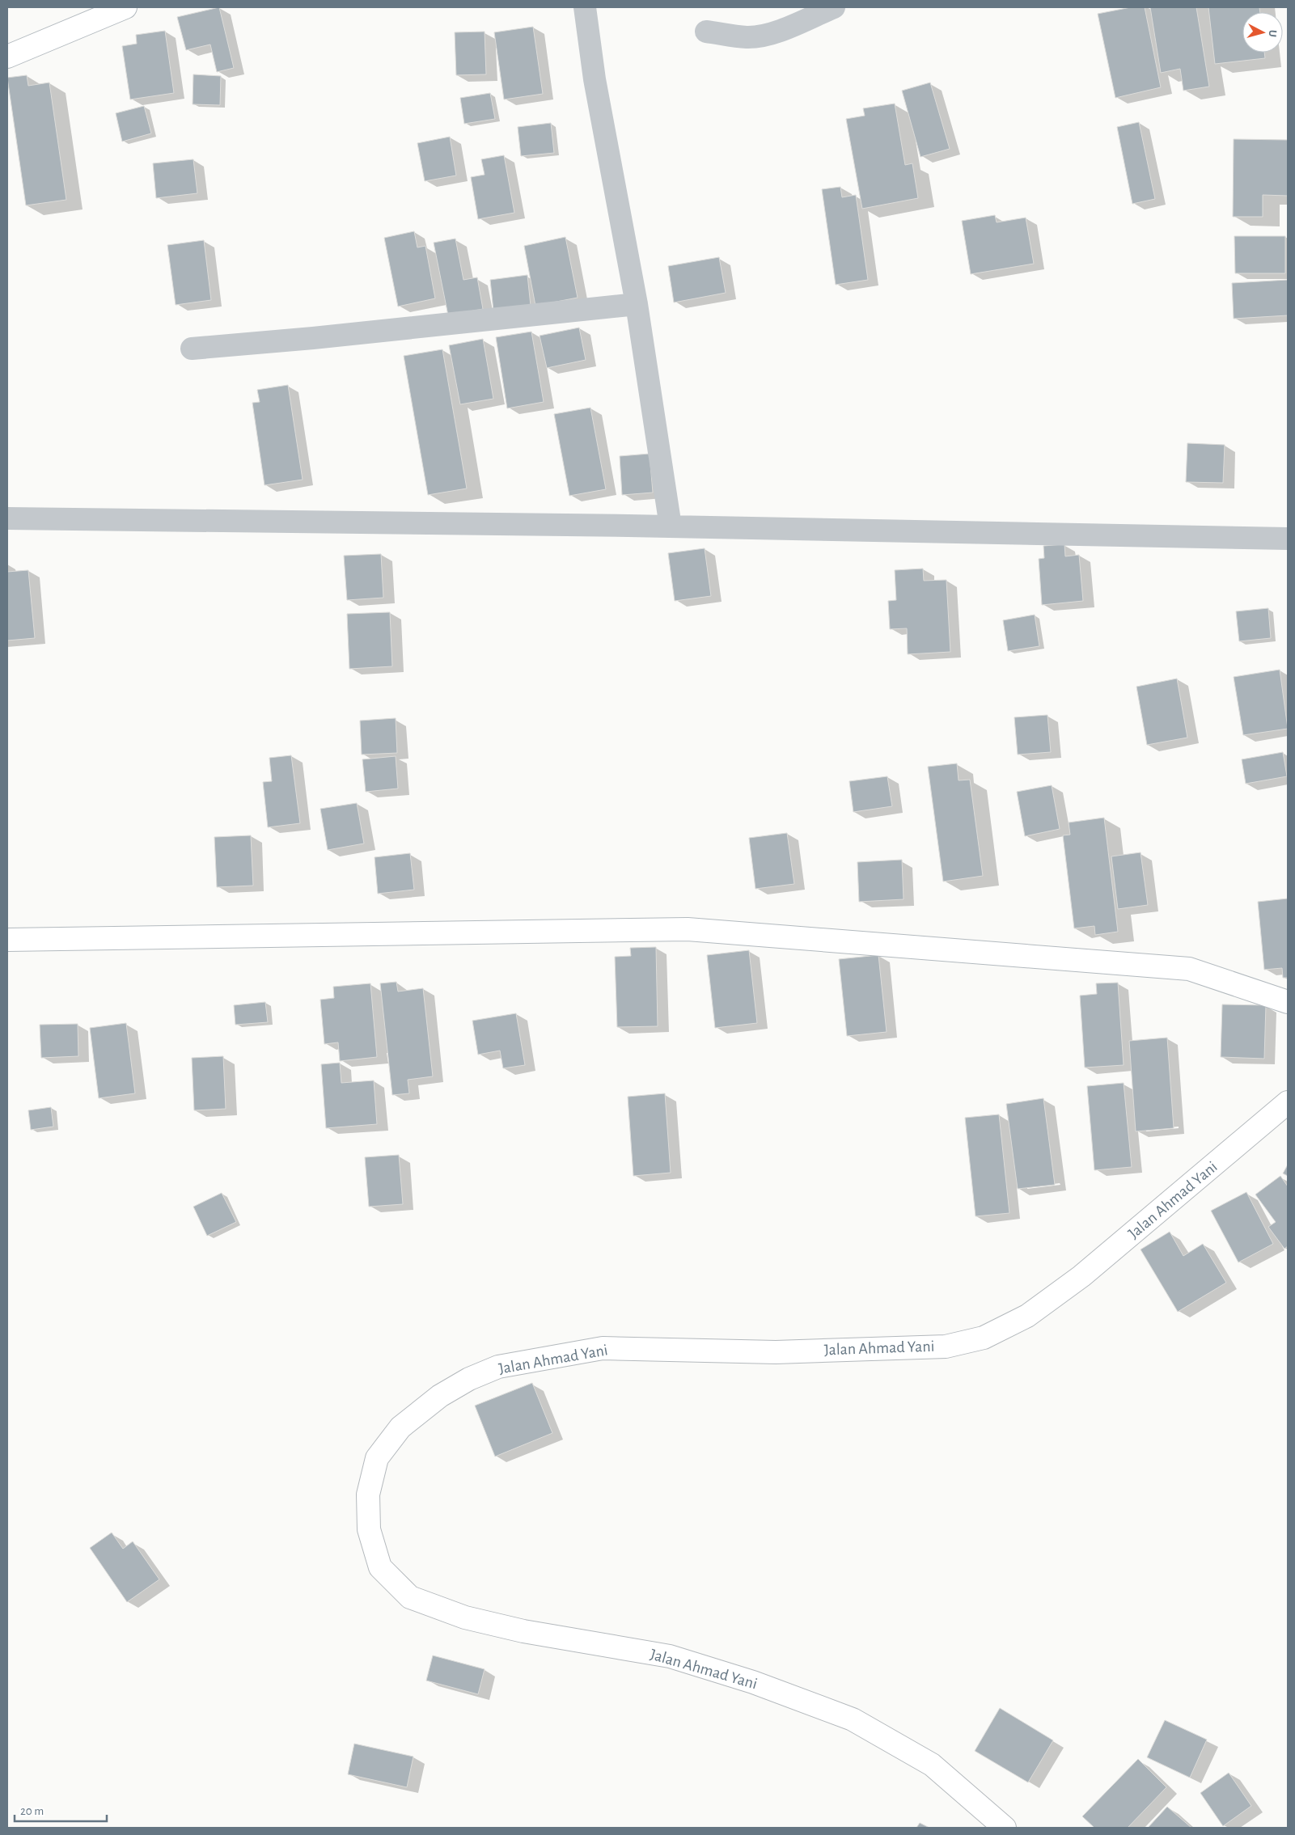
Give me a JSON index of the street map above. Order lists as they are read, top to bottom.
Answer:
{
  "streets": {
    "main road": ["Jalan Ahmad Yani"]
  },
  "scale_bar": "20 m",
  "north": "right"
}
